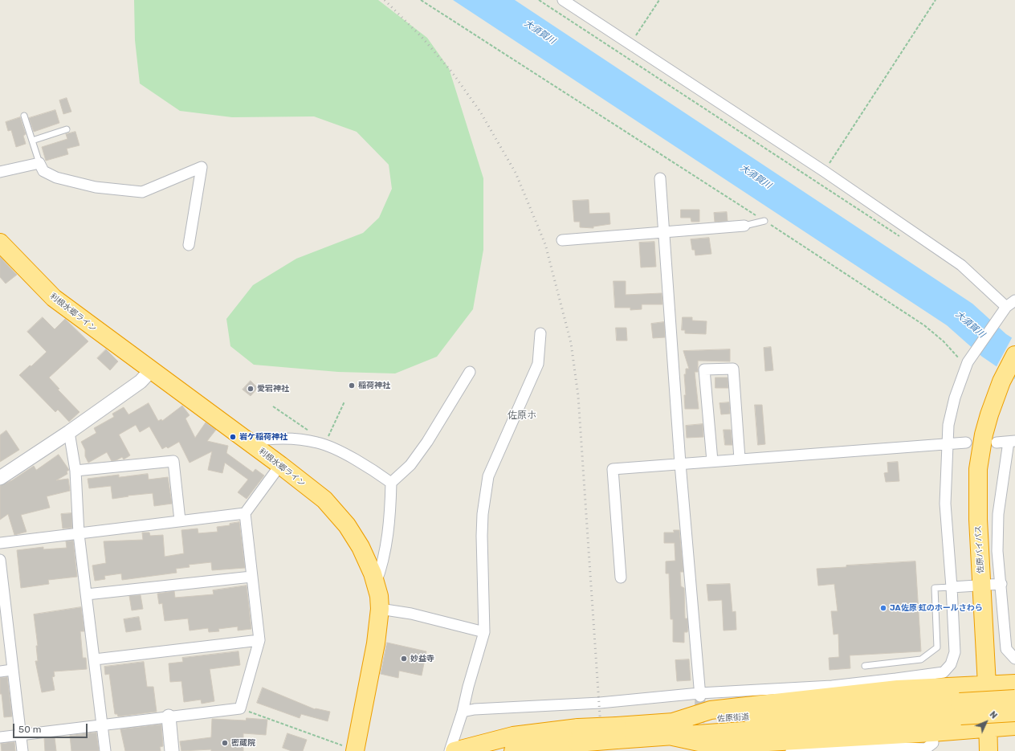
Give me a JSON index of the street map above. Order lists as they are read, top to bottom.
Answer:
{
  "streets": {
    "highway": ["利根水郷ライン", "佐原バイパス", "佐原街道"]
  },
  "districts": ["佐原ホ"],
  "water": ["大須賀川"],
  "places": [
    "稲荷神社",
    "愛宕神社",
    "岩ケ稲荷神社",
    "JA佐原 虹のホールさわら",
    "妙益寺",
    "密蔵院"
  ],
  "scale_bar": "50 m",
  "north": "top right"
}
